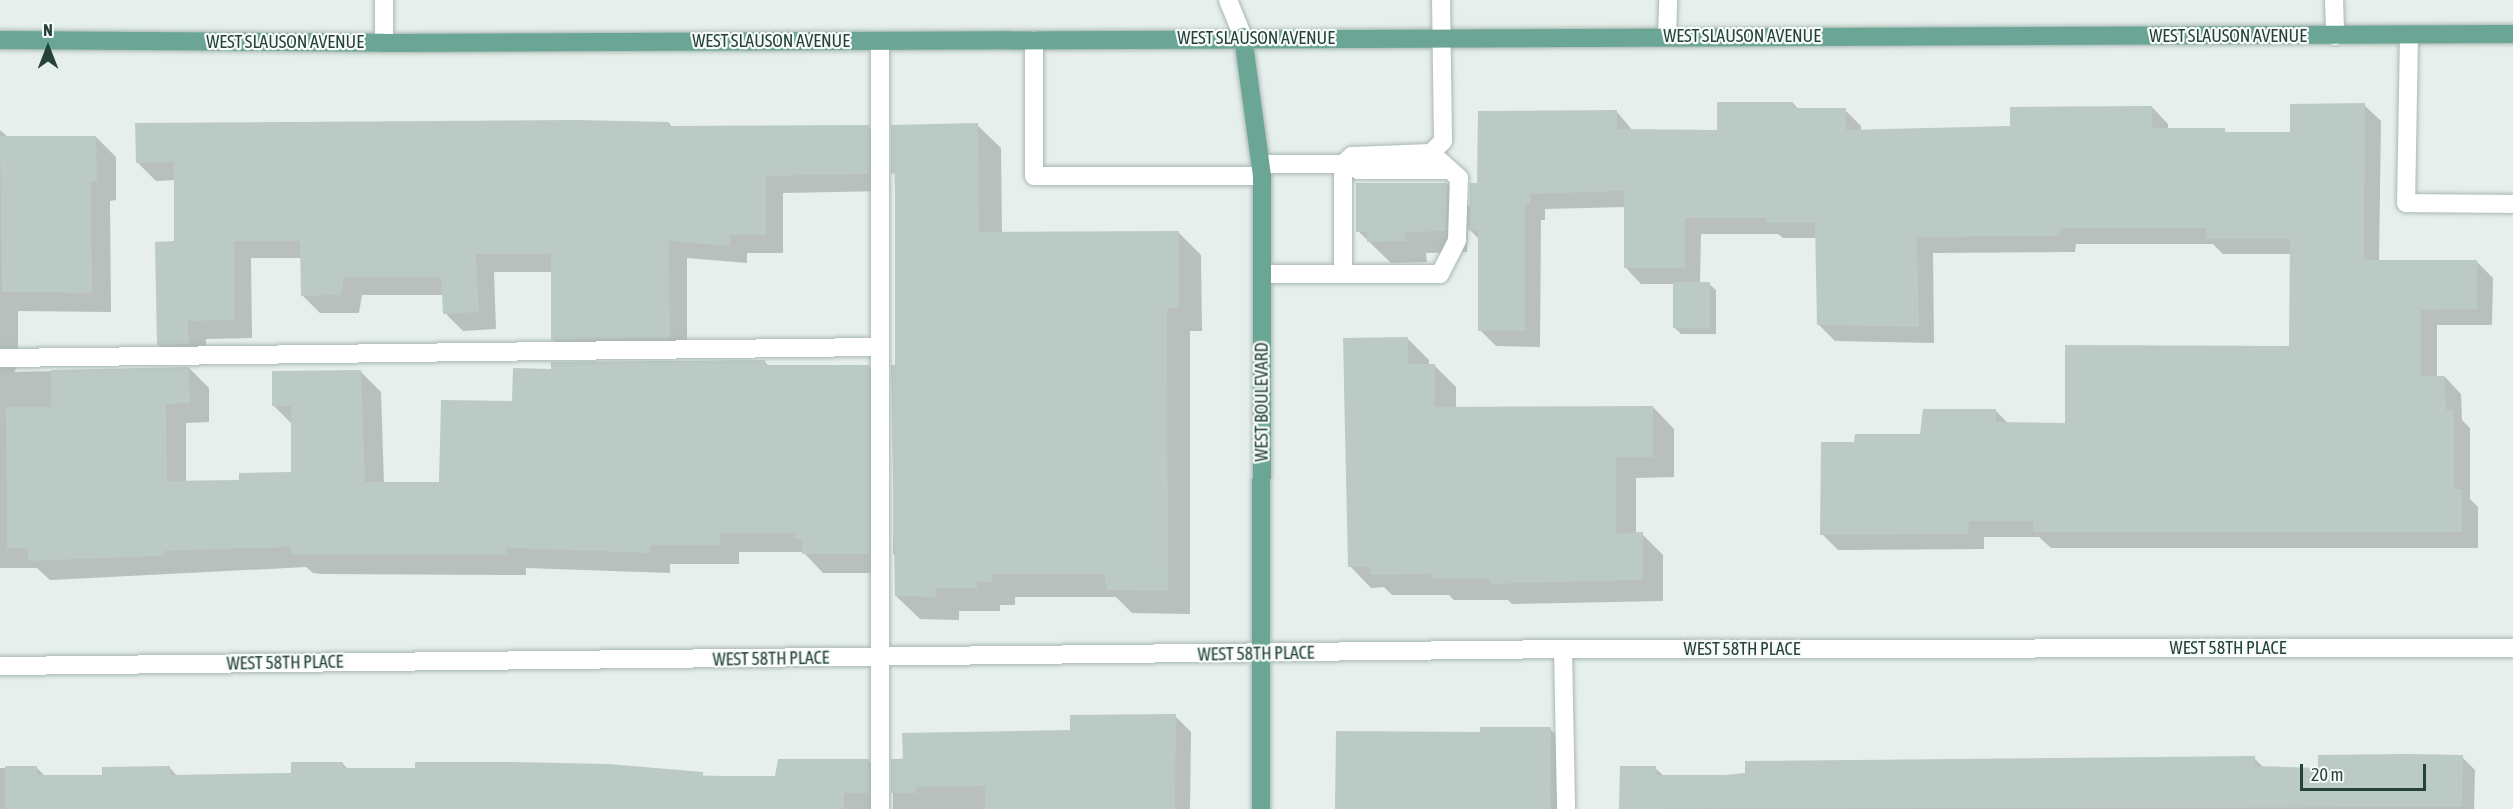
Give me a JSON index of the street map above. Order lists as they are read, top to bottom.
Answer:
{
  "streets": {
    "main road": ["WEST SLAUSON AVENUE", "WEST BOULEVARD"],
    "street": ["WEST 58TH PLACE"]
  },
  "crossings": [
    ["WEST SLAUSON AVENUE", "WEST BOULEVARD"],
    ["WEST BOULEVARD", "WEST 58TH PLACE"]
  ],
  "scale_bar": "20 m",
  "north": "top"
}
